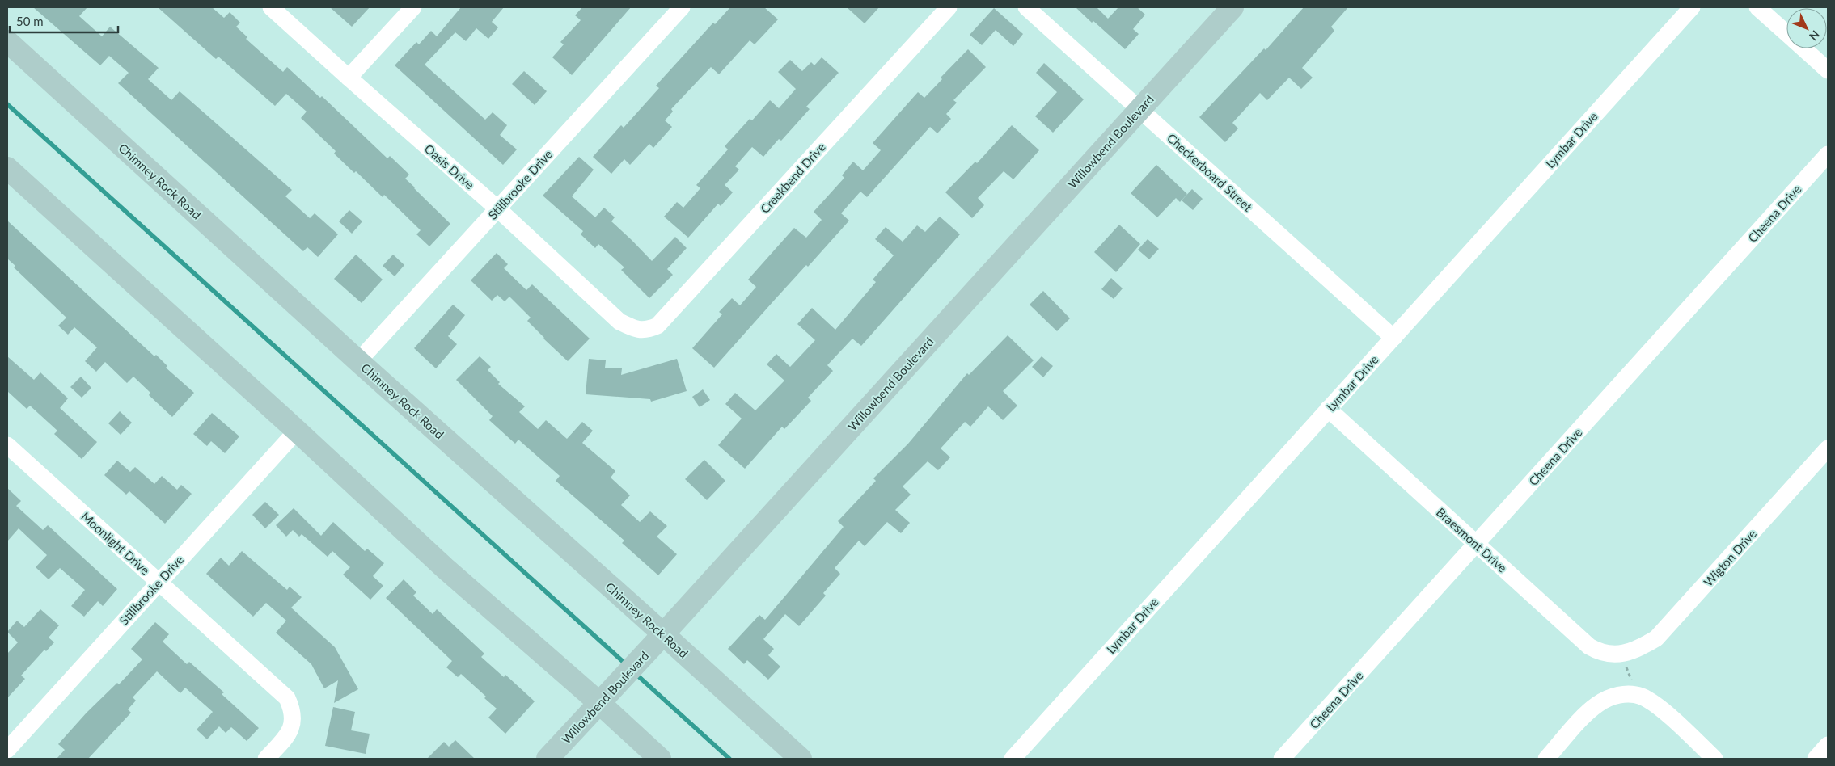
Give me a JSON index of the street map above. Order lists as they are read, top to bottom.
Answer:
{
  "streets": {
    "main road": ["Willowbend Boulevard", "Chimney Rock Road"],
    "street": [
      "Lymbar Drive",
      "Oasis Drive",
      "Checkerboard Street",
      "Creekbend Drive",
      "Stillbrooke Drive",
      "Cheena Drive",
      "Braesmont Drive",
      "Moonlight Drive",
      "Wigton Drive"
    ]
  },
  "crossings": [
    ["Lymbar Drive", "Checkerboard Street"],
    ["Lymbar Drive", "Braesmont Drive"],
    ["Willowbend Boulevard", "Checkerboard Street"],
    ["Willowbend Boulevard", "Chimney Rock Road"],
    ["Oasis Drive", "Creekbend Drive"],
    ["Oasis Drive", "Stillbrooke Drive"],
    ["Chimney Rock Road", "Stillbrooke Drive"],
    ["Stillbrooke Drive", "Moonlight Drive"],
    ["Cheena Drive", "Braesmont Drive"],
    ["Braesmont Drive", "Wigton Drive"]
  ],
  "scale_bar": "50 m",
  "north": "bottom right"
}
